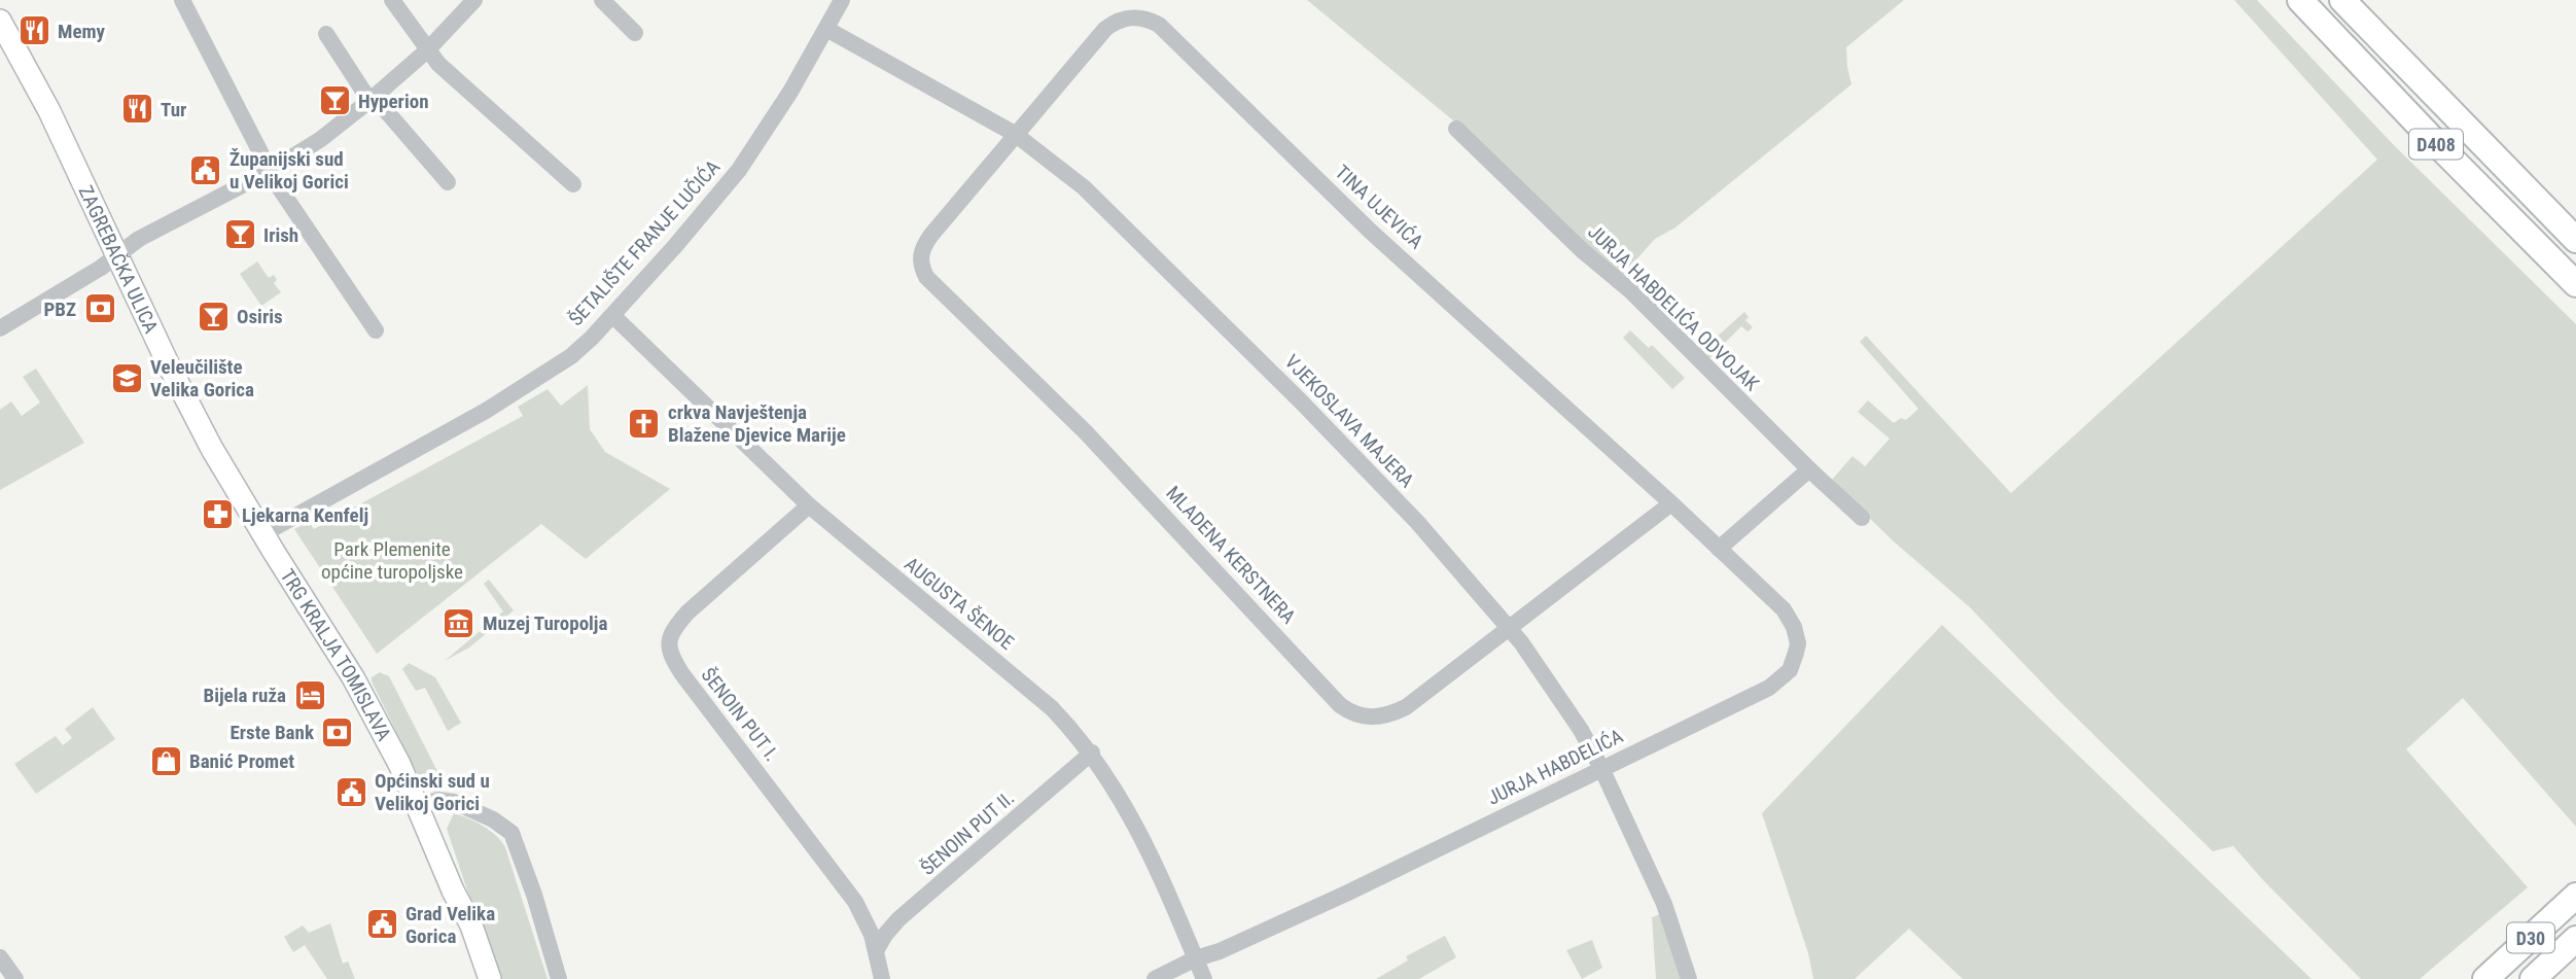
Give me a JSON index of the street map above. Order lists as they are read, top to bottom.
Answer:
{
  "streets": {
    "main road": [
      "D408",
      "ZAGREBAČKA ULICA",
      "TRG KRALJA TOMISLAVA",
      "D30"
    ],
    "street": [
      "TINA UJEVIĆA",
      "ŠETALIŠTE FRANJE LUČIĆA",
      "JURJA HABDELIĆA ODVOJAK",
      "VJEKOSLAVA MAJERA",
      "MLADENA KERSTNERA",
      "AUGUSTA ŠENOE",
      "ŠENOIN PUT I.",
      "JURJA HABDELIĆA",
      "ŠENOIN PUT II."
    ]
  },
  "crossings": [
    ["TINA UJEVIĆA", "VJEKOSLAVA MAJERA"],
    ["TINA UJEVIĆA", "MLADENA KERSTNERA"],
    ["TINA UJEVIĆA", "JURJA HABDELIĆA"],
    ["ŠETALIŠTE FRANJE LUČIĆA", "ZAGREBAČKA ULICA"],
    ["ŠETALIŠTE FRANJE LUČIĆA", "VJEKOSLAVA MAJERA"],
    ["ŠETALIŠTE FRANJE LUČIĆA", "AUGUSTA ŠENOE"],
    ["ŠETALIŠTE FRANJE LUČIĆA", "TRG KRALJA TOMISLAVA"],
    ["ZAGREBAČKA ULICA", "TRG KRALJA TOMISLAVA"],
    ["VJEKOSLAVA MAJERA", "MLADENA KERSTNERA"],
    ["VJEKOSLAVA MAJERA", "JURJA HABDELIĆA"],
    ["AUGUSTA ŠENOE", "ŠENOIN PUT I."],
    ["AUGUSTA ŠENOE", "JURJA HABDELIĆA"],
    ["AUGUSTA ŠENOE", "ŠENOIN PUT II."],
    ["ŠENOIN PUT I.", "ŠENOIN PUT II."]
  ],
  "parks": ["Park Plemenite općine turopoljske"],
  "places": {
    "restaurant": ["Memy", "Tur"],
    "bar": ["Hyperion", "Irish", "Osiris"],
    "public building": ["Županijski sud u Velikoj Gorici", "Općinski sud u Velikoj Gorici", "Grad Velika Gorica"],
    "bank": ["PBZ", "Erste Bank"],
    "school or university": ["Veleučilište Velika Gorica"],
    "church": ["crkva Navještenja Blažene Djevice Marije"],
    "pharmacy": ["Ljekarna Kenfelj"],
    "museum": ["Muzej Turopolja"],
    "hotel": ["Bijela ruža"],
    "shop": ["Banić Promet"]
  }
}
